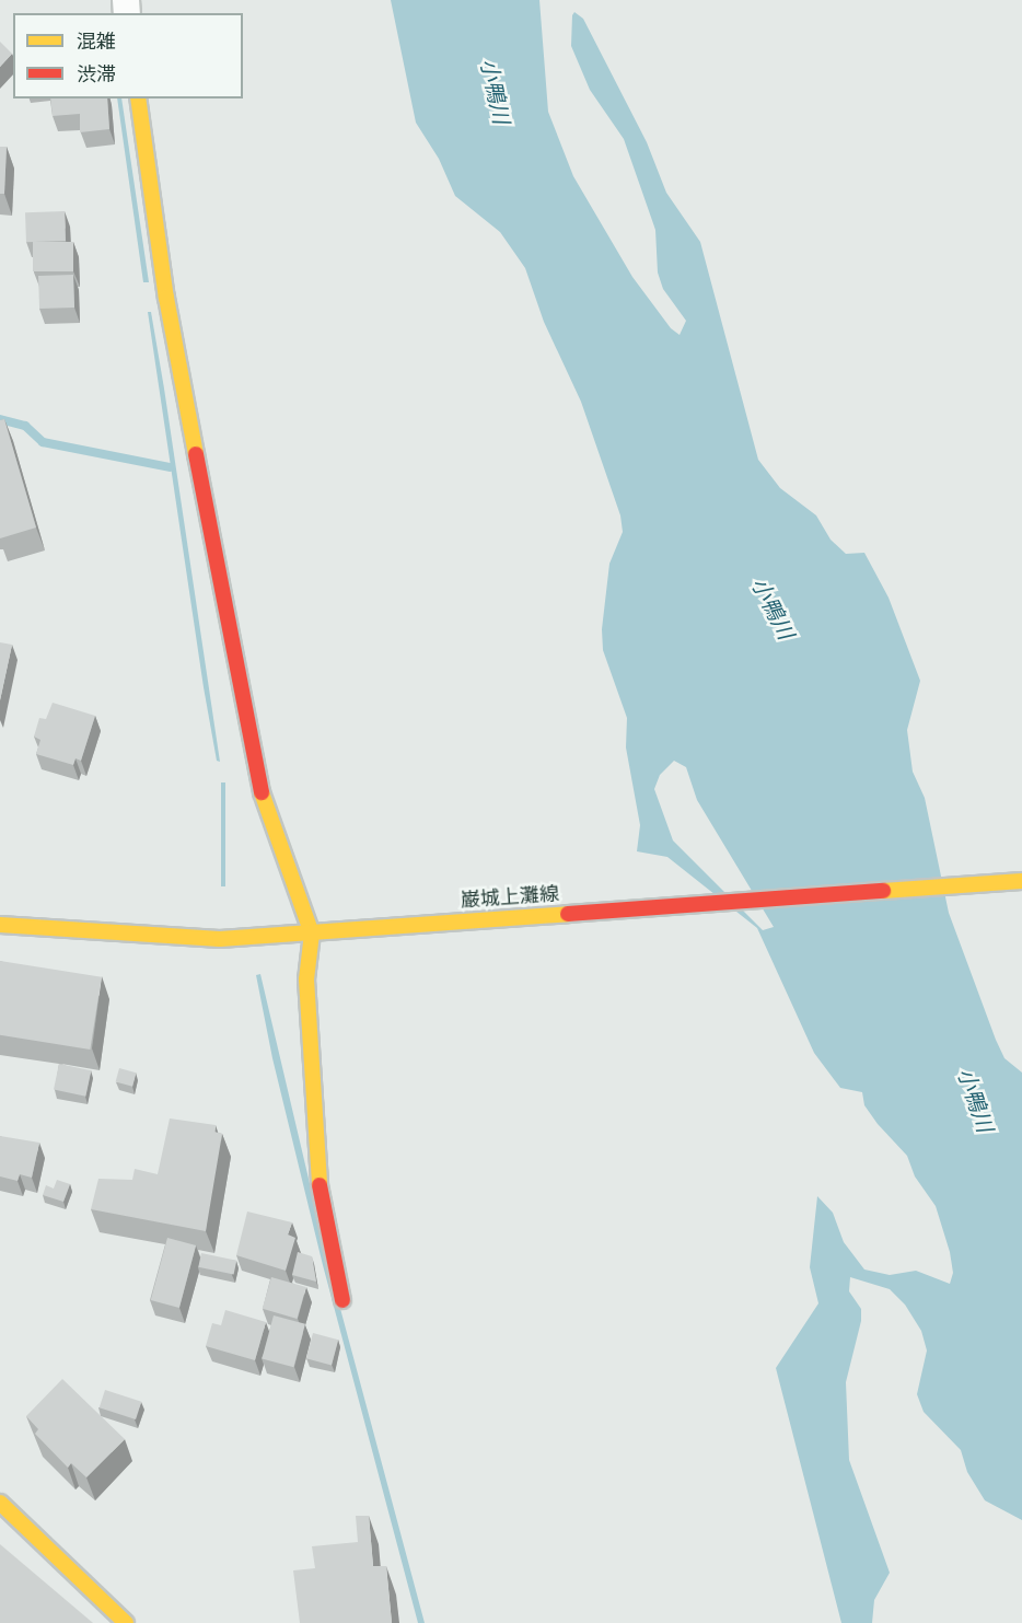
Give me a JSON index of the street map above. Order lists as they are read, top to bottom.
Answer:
{
  "streets": {
    "street": ["巌城上灘線"]
  },
  "water": ["小鴨川"],
  "legend": ["混雑", "渋滞"]
}
